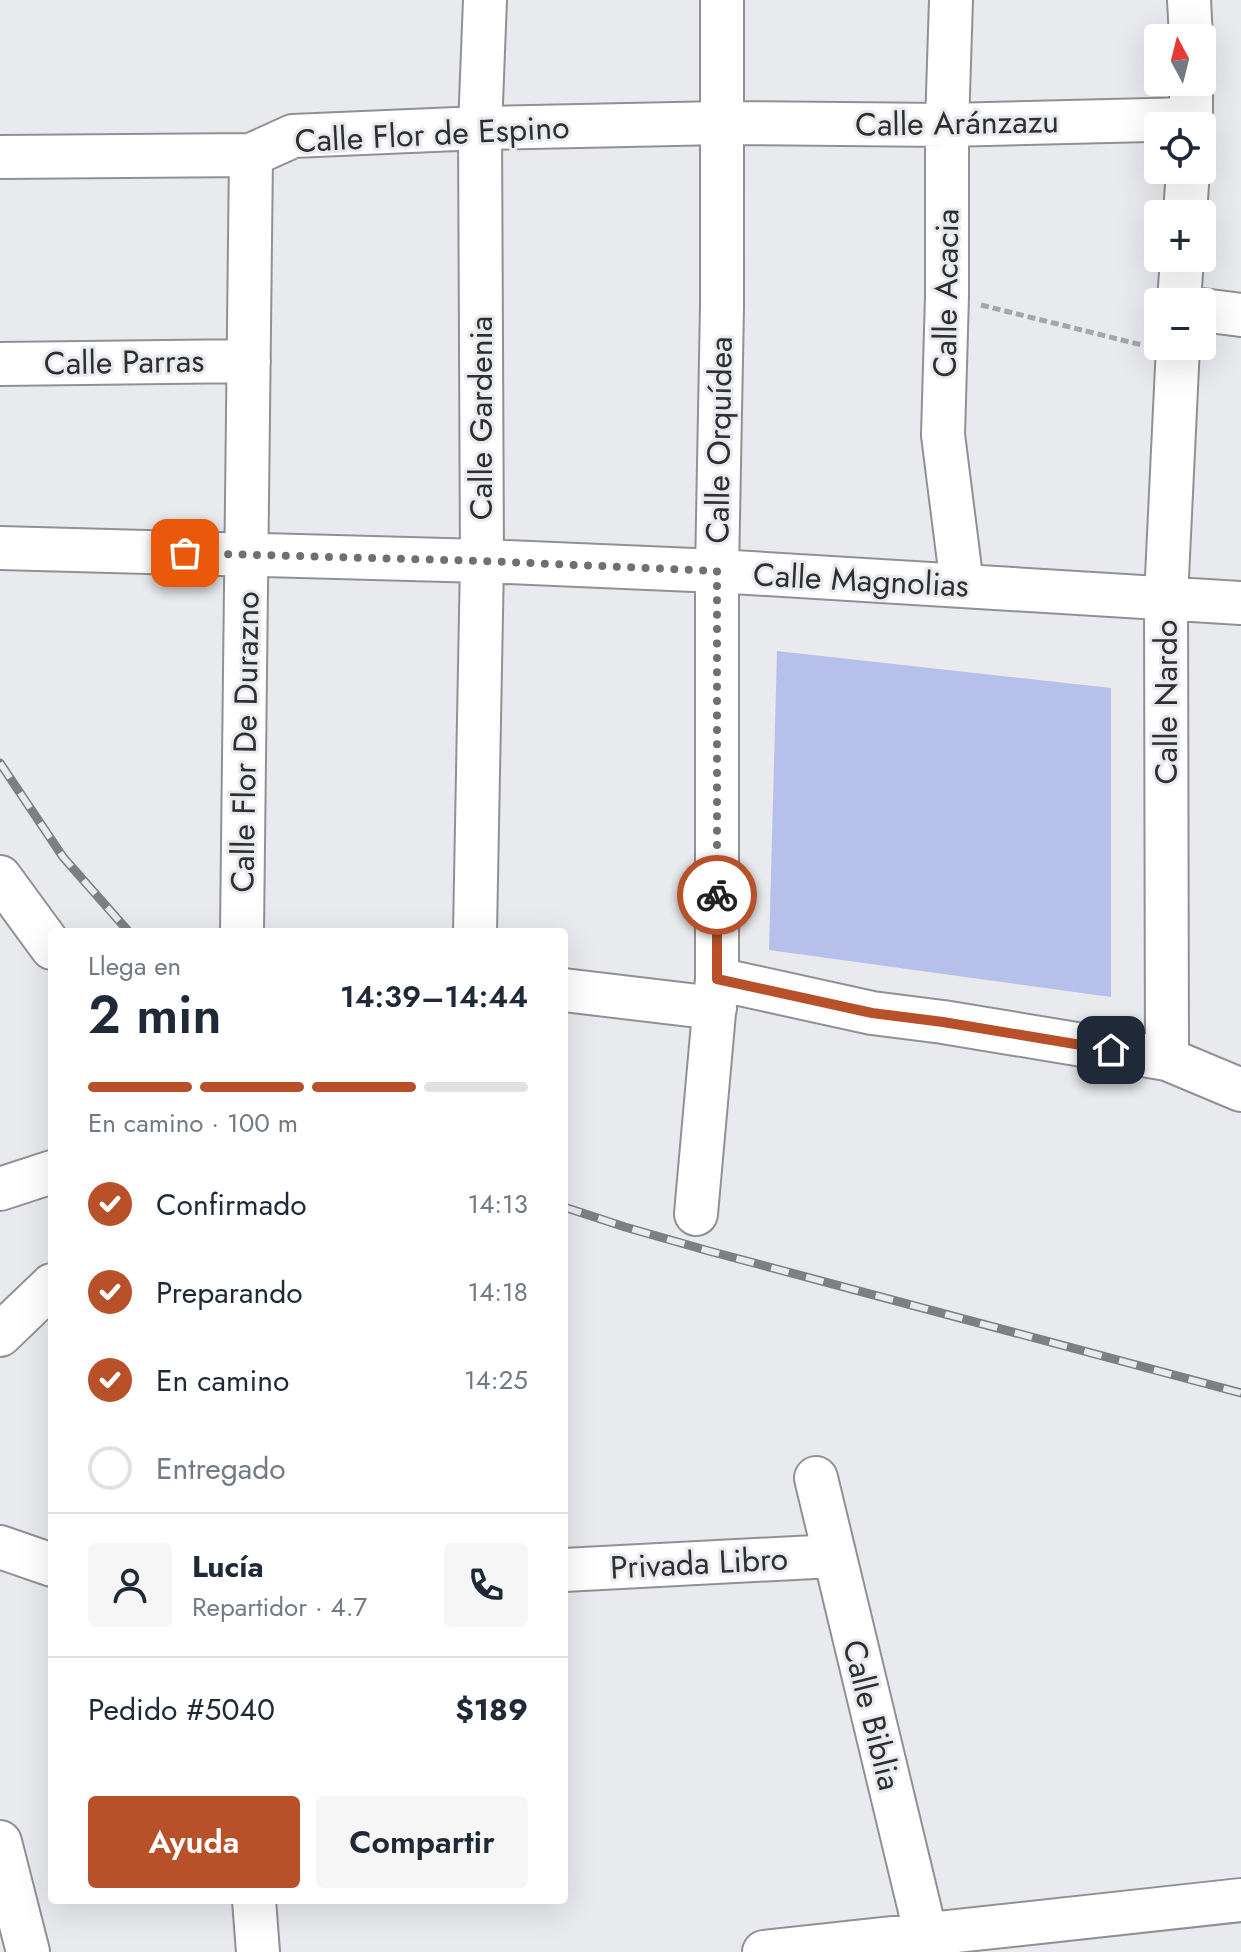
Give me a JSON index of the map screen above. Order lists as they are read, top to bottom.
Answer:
{
  "streets": {
    "street": [
      "Calle Aránzazu",
      "Calle Flor de Espino",
      "Calle Acacia",
      "Calle Parras",
      "Calle Gardenia",
      "Calle Orquídea",
      "Calle Magnolias",
      "Calle Nardo",
      "Calle Flor De Durazno",
      "Privada Libro",
      "Calle Biblia"
    ]
  },
  "crossings": [
    ["Calle Aránzazu", "Calle Flor de Espino"],
    ["Calle Aránzazu", "Calle Acacia"],
    ["Calle Aránzazu", "Calle Orquídea"],
    ["Calle Flor de Espino", "Calle Gardenia"],
    ["Calle Flor de Espino", "Calle Orquídea"],
    ["Calle Acacia", "Calle Magnolias"],
    ["Calle Parras", "Calle Flor De Durazno"],
    ["Calle Gardenia", "Calle Magnolias"],
    ["Calle Orquídea", "Calle Magnolias"],
    ["Calle Magnolias", "Calle Nardo"],
    ["Calle Magnolias", "Calle Flor De Durazno"],
    ["Privada Libro", "Calle Biblia"]
  ],
  "north": "top",
  "page": {
    "map_buttons": ["+", "−"],
    "heading": ["2 min", "Llega en", "14:39–14:44"],
    "panel": [
      "Lucía",
      "Repartidor · 4.7",
      "Pedido #5040",
      "$189"
    ],
    "bar": "En camino · 100 m",
    "list": [
      ["Confirmado", "14:13"],
      ["Preparando", "14:18"],
      ["En camino", "14:25"],
      "Entregado"
    ],
    "buttons": ["Ayuda", "Compartir"]
  }
}
